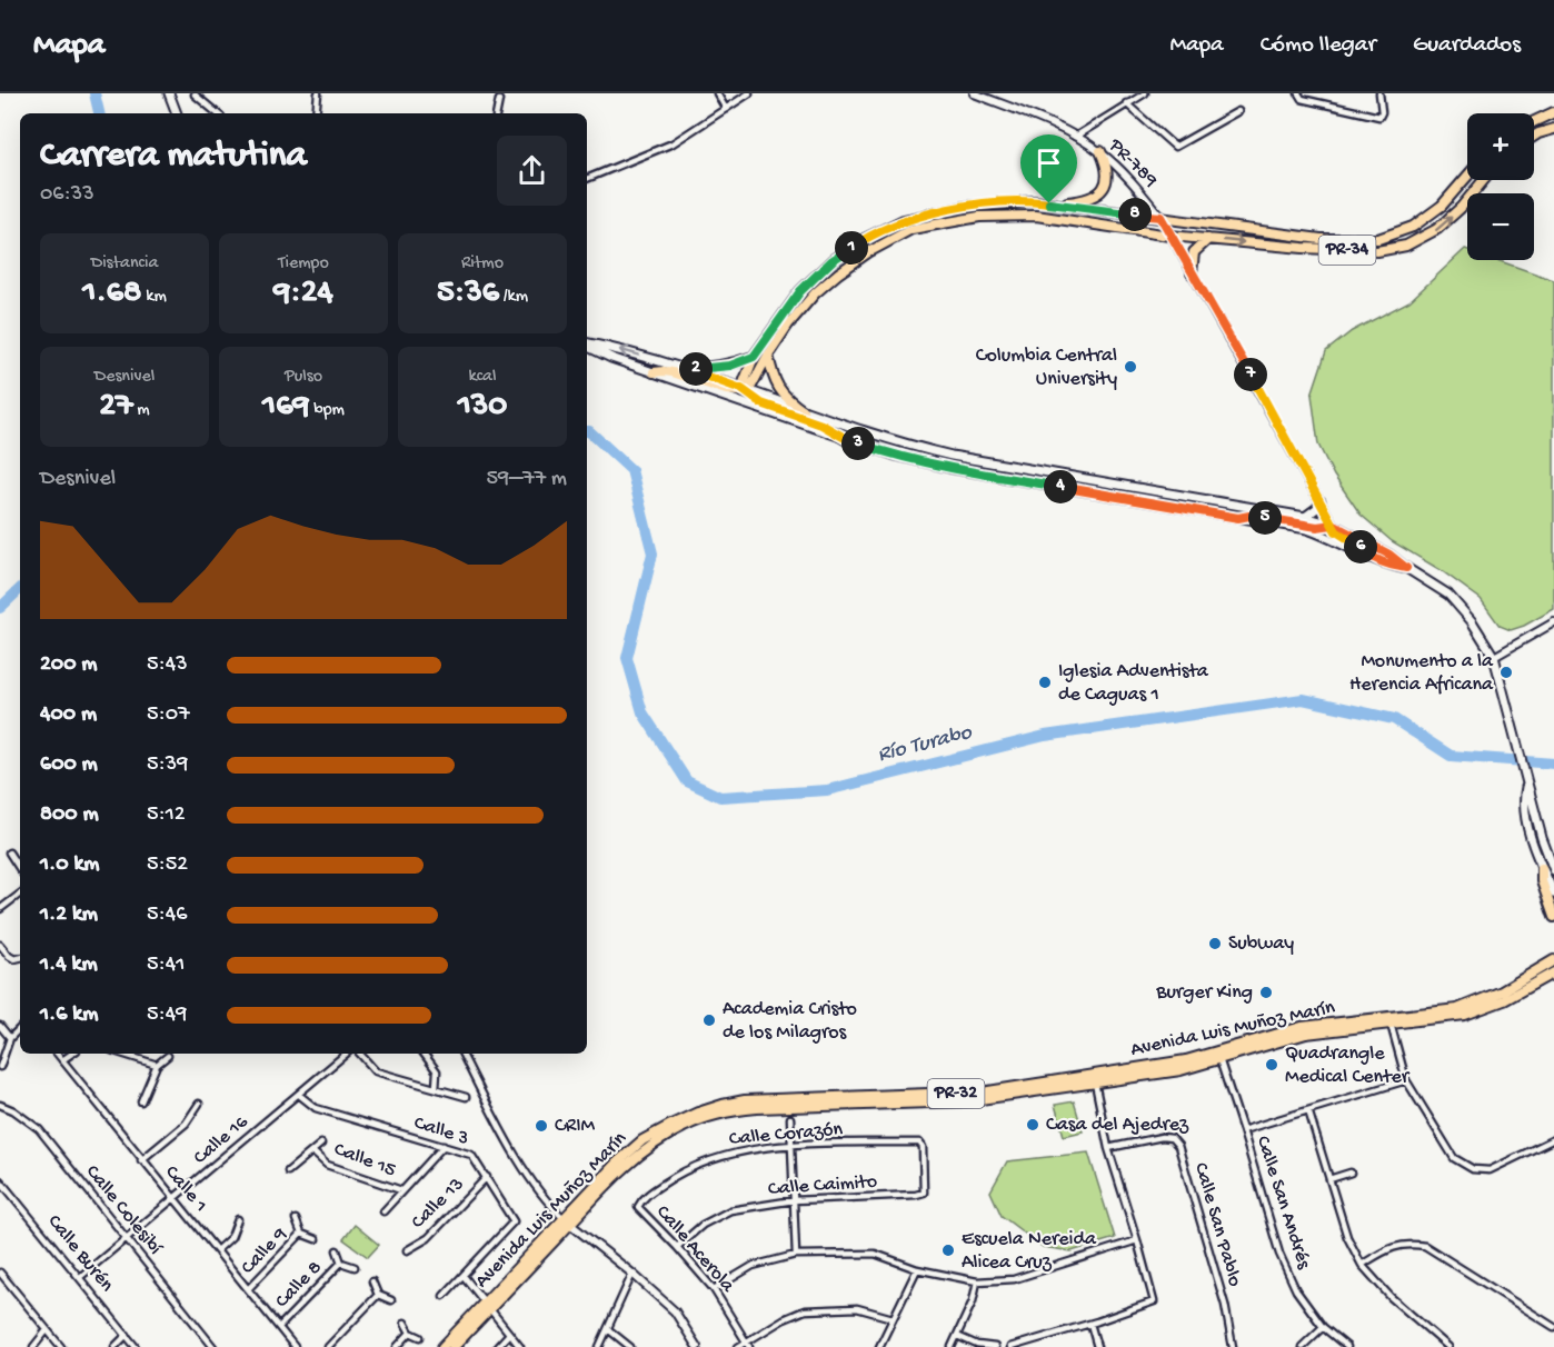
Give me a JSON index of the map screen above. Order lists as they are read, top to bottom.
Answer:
{
  "streets": {
    "main road": ["PR-34", "Avenida Luis Muñoz Marín", "PR-32"],
    "street": [
      "PR-789",
      "Calle 3",
      "Calle Corazón",
      "Calle 16",
      "Calle 15",
      "Calle Caimito",
      "Calle 1",
      "Calle San Andrés",
      "Calle 13",
      "Calle Colesibí",
      "Calle San Pablo",
      "Calle Acerola",
      "Calle 9",
      "Calle Burén",
      "Calle 8"
    ]
  },
  "crossings": [
    ["PR-789", "PR-34"],
    ["Avenida Luis Muñoz Marín", "Calle San Andrés"],
    ["Calle 3", "Calle 16"],
    ["Calle 3", "Calle 13"],
    ["Calle Corazón", "Calle Caimito"],
    ["Calle Corazón", "Calle Acerola"],
    ["Calle 16", "Calle 1"],
    ["Calle 16", "Calle Colesibí"],
    ["Calle 16", "Calle Burén"],
    ["Calle Caimito", "Calle Acerola"],
    ["Calle 1", "Calle 9"],
    ["Calle 1", "Calle 8"]
  ],
  "water": ["Río Turabo"],
  "places": [
    "Columbia Central University",
    "Monumento a la Herencia Africana",
    "Iglesia Adventista de Caguas 1",
    "Subway",
    "Burger King",
    "Academia Cristo de los Milagros",
    "Quadrangle Medical Center",
    "Casa del Ajedrez",
    "CRIM",
    "Escuela Nereida Alicea Cruz"
  ],
  "page": {
    "header": "Mapa",
    "nav": ["Mapa", "Cómo llegar", "Guardados"],
    "map_buttons": ["+", "−"],
    "heading": ["Carrera matutina", "06:33"],
    "pins": [
      "8",
      "1",
      "2",
      "7",
      "3",
      "4",
      "5",
      "6"
    ],
    "stats": [
      ["Distancia", "1.68 km"],
      ["Tiempo", "9:24"],
      ["Ritmo", "5:36 /km"],
      ["Desnivel", "27 m"],
      ["Pulso", "169 bpm"],
      ["kcal", "130"]
    ],
    "chart": ["Desnivel", "59–77 m"],
    "list": [
      {
        "name": "200 m",
        "note": "5:43"
      },
      {
        "name": "400 m",
        "note": "5:07"
      },
      {
        "name": "600 m",
        "note": "5:39"
      },
      {
        "name": "800 m",
        "note": "5:12"
      },
      {
        "name": "1.0 km",
        "note": "5:52"
      },
      {
        "name": "1.2 km",
        "note": "5:46"
      },
      {
        "name": "1.4 km",
        "note": "5:41"
      },
      {
        "name": "1.6 km",
        "note": "5:49"
      }
    ]
  }
}
